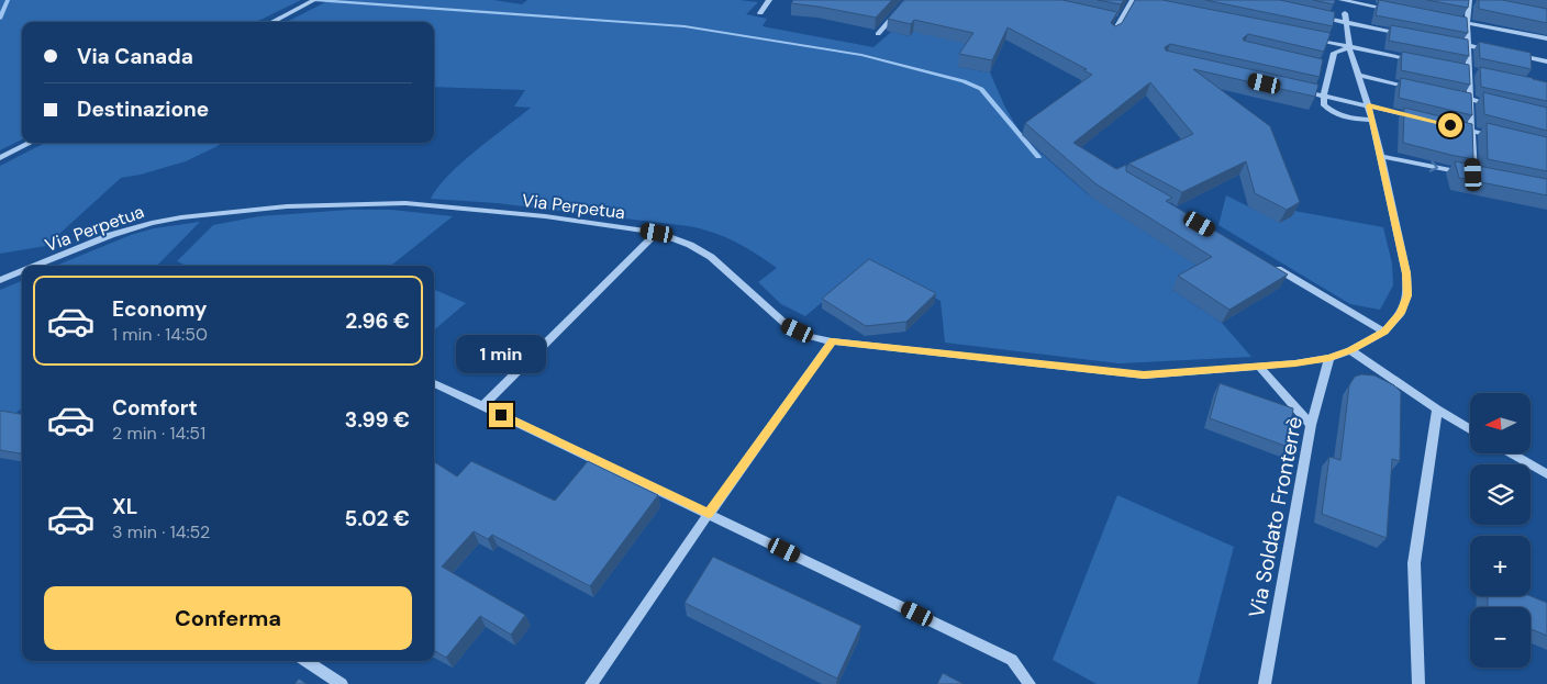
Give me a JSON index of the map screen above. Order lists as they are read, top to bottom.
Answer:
{
  "streets": {
    "street": ["Via Perpetua", "Via Soldato Fronterrè"]
  },
  "crossings": [
    ["Via Perpetua", "Via Soldato Fronterrè"]
  ],
  "north": "left",
  "page": {
    "banner": ["Via Canada", "Destinazione"],
    "list": [
      {
        "name": "Economy",
        "note": "1 min · 14:50",
        "value": "2.96 €"
      },
      {
        "name": "Comfort",
        "note": "2 min · 14:51",
        "value": "3.99 €"
      },
      {
        "name": "XL",
        "note": "3 min · 14:52",
        "value": "5.02 €"
      }
    ],
    "bubble": "1 min",
    "map_buttons": ["+", "−"],
    "buttons": "Conferma"
  }
}
